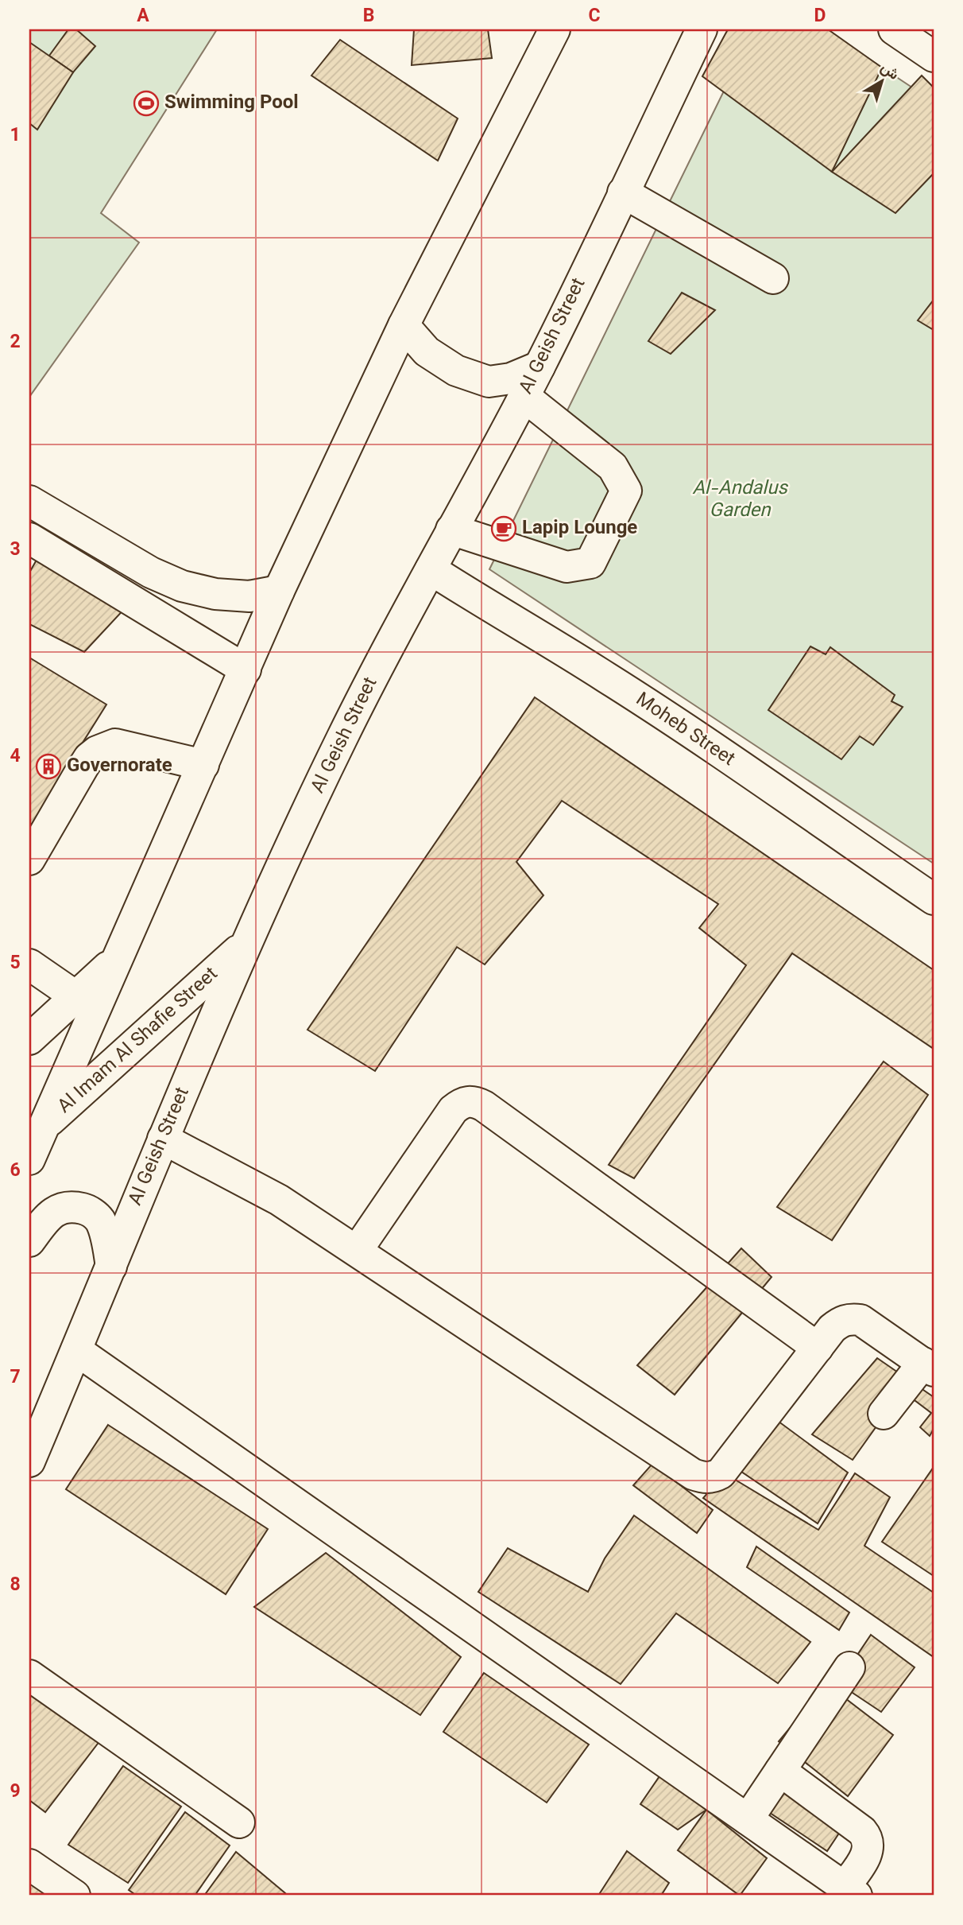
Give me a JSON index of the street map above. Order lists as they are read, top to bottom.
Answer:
{
  "streets": {
    "main road": ["Al Geish Street", "Moheb Street", "Al Imam Al Shafie Street"]
  },
  "crossings": [
    ["Al Geish Street", "Moheb Street"],
    ["Al Geish Street", "Al Imam Al Shafie Street"]
  ],
  "parks": ["Al-Andalus Garden"],
  "places": {
    "sports": ["Swimming Pool"],
    "cafe": ["Lapip Lounge"],
    "building": ["Governorate"]
  },
  "north": "top right",
  "grid": {
    "columns": [
      "A",
      "B",
      "C",
      "D"
    ],
    "rows": [
      "1",
      "2",
      "3",
      "4",
      "5",
      "6",
      "7",
      "8",
      "9"
    ]
  }
}
